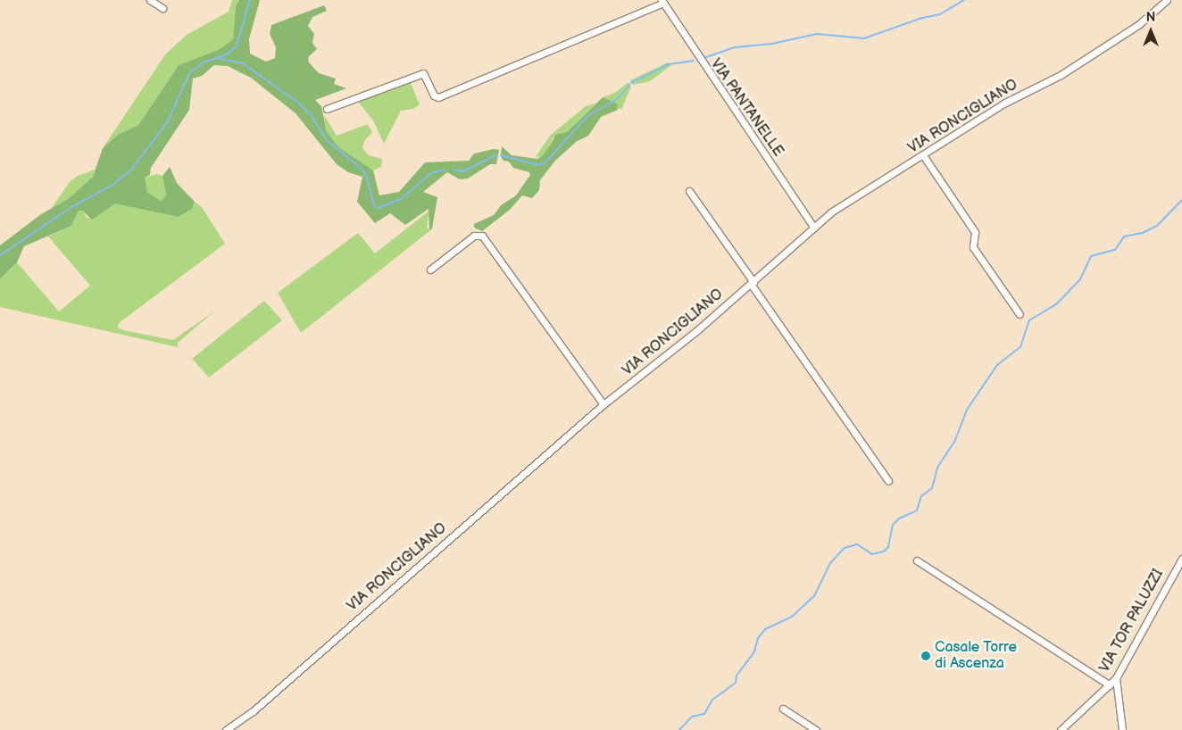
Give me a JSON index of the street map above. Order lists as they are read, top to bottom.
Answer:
{
  "streets": {
    "street": ["VIA PANTANELLE", "VIA RONCIGLIANO", "VIA TOR PALUZZI"]
  },
  "crossings": [
    ["VIA PANTANELLE", "VIA RONCIGLIANO"]
  ],
  "places": ["Casale Torre di Ascenza"],
  "north": "top"
}
